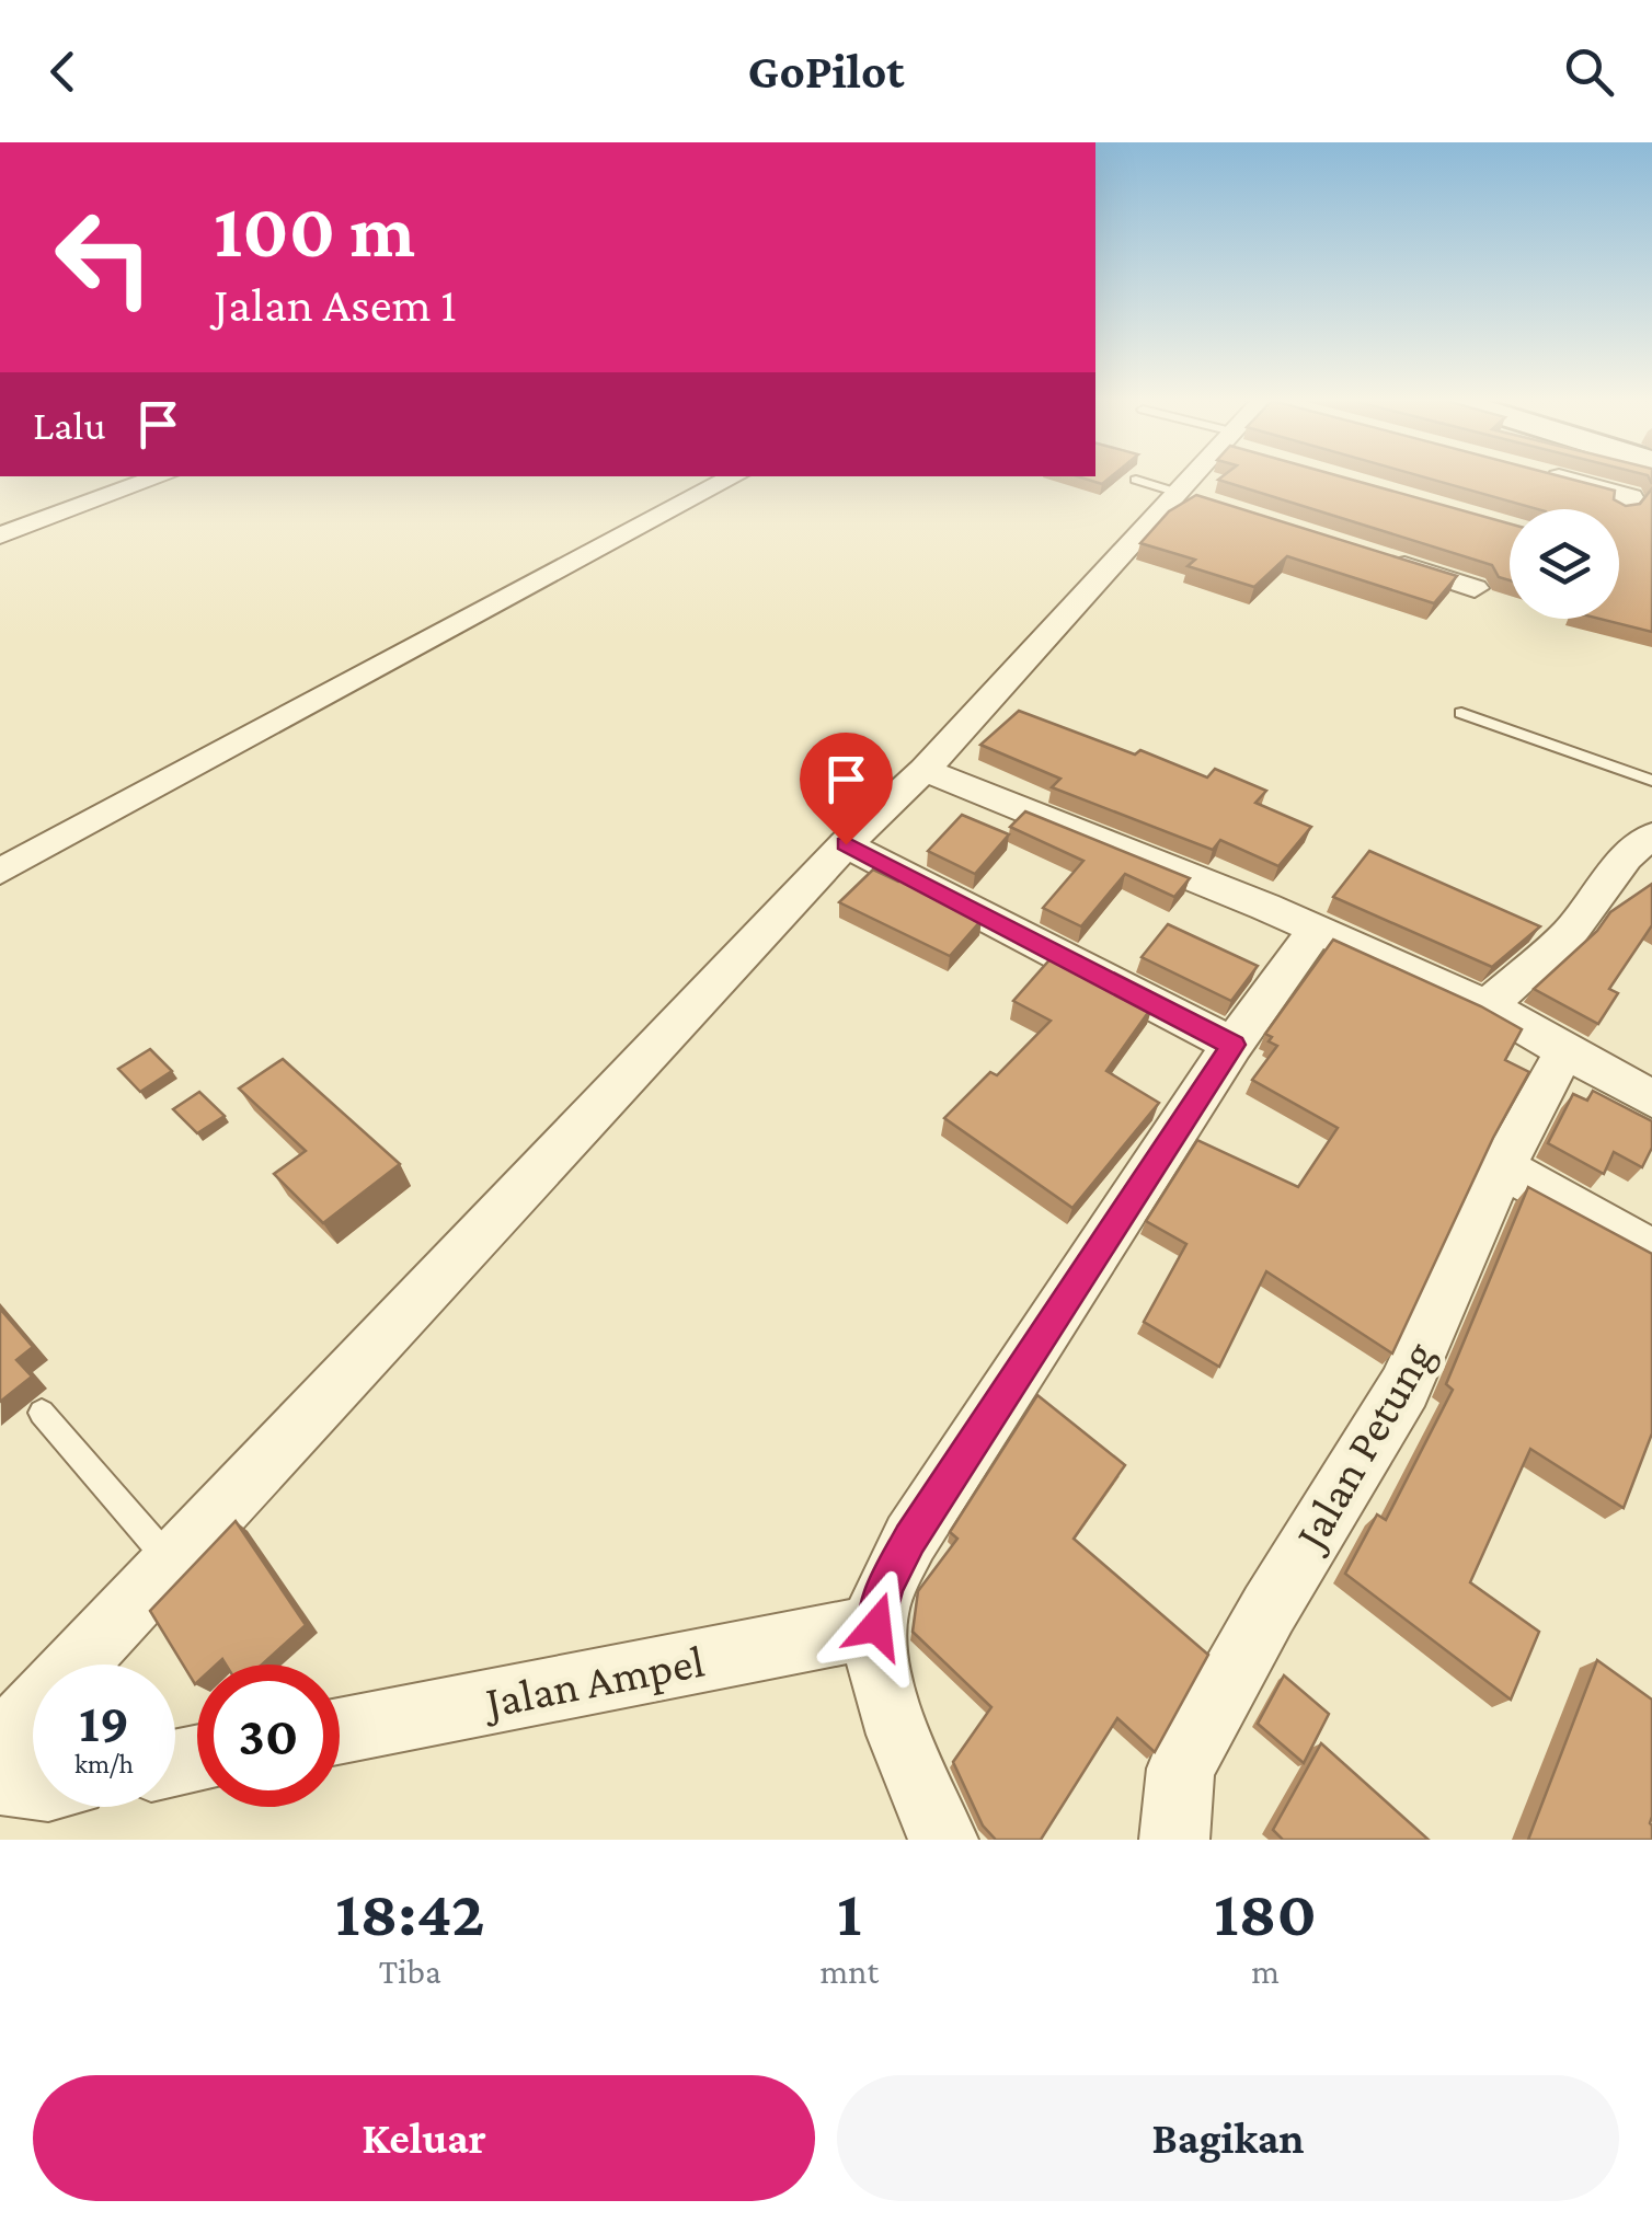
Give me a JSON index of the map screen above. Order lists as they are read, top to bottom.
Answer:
{
  "streets": {
    "street": ["Jalan Petung", "Jalan Ampel"]
  },
  "page": {
    "header": "GoPilot",
    "turn": ["100 m", "Jalan Asem 1"],
    "then": "Lalu",
    "speed": "19 km/h",
    "limit": "30",
    "eta": [
      "18:42",
      "Tiba",
      "1",
      "mnt",
      "180",
      "m"
    ],
    "buttons": ["Keluar", "Bagikan"]
  }
}
